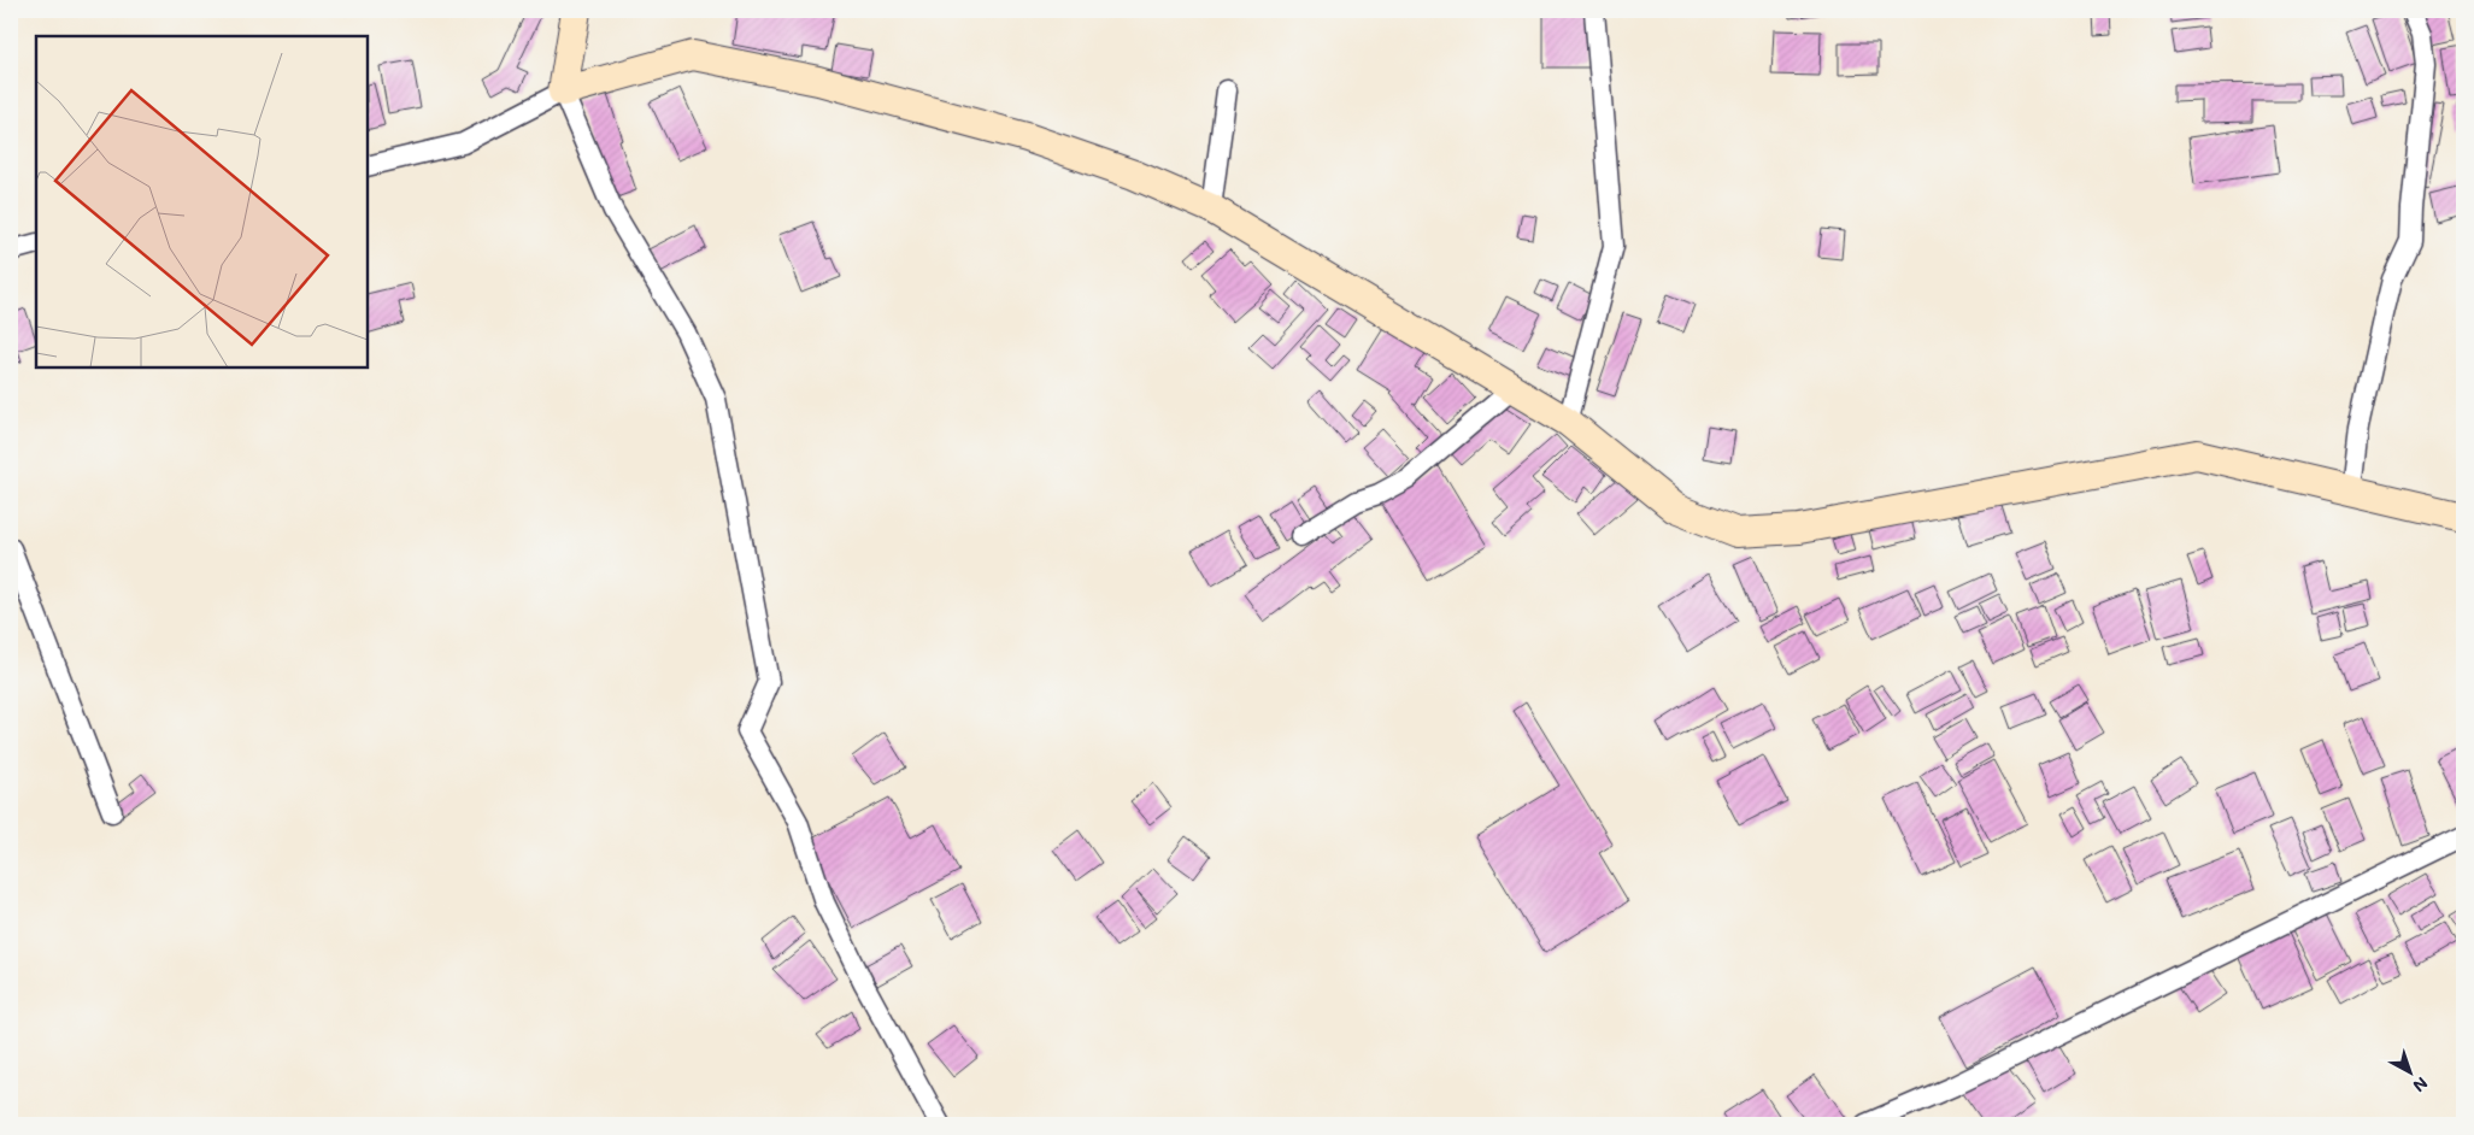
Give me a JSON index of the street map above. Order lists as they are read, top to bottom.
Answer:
{
  "north": "bottom right"
}
